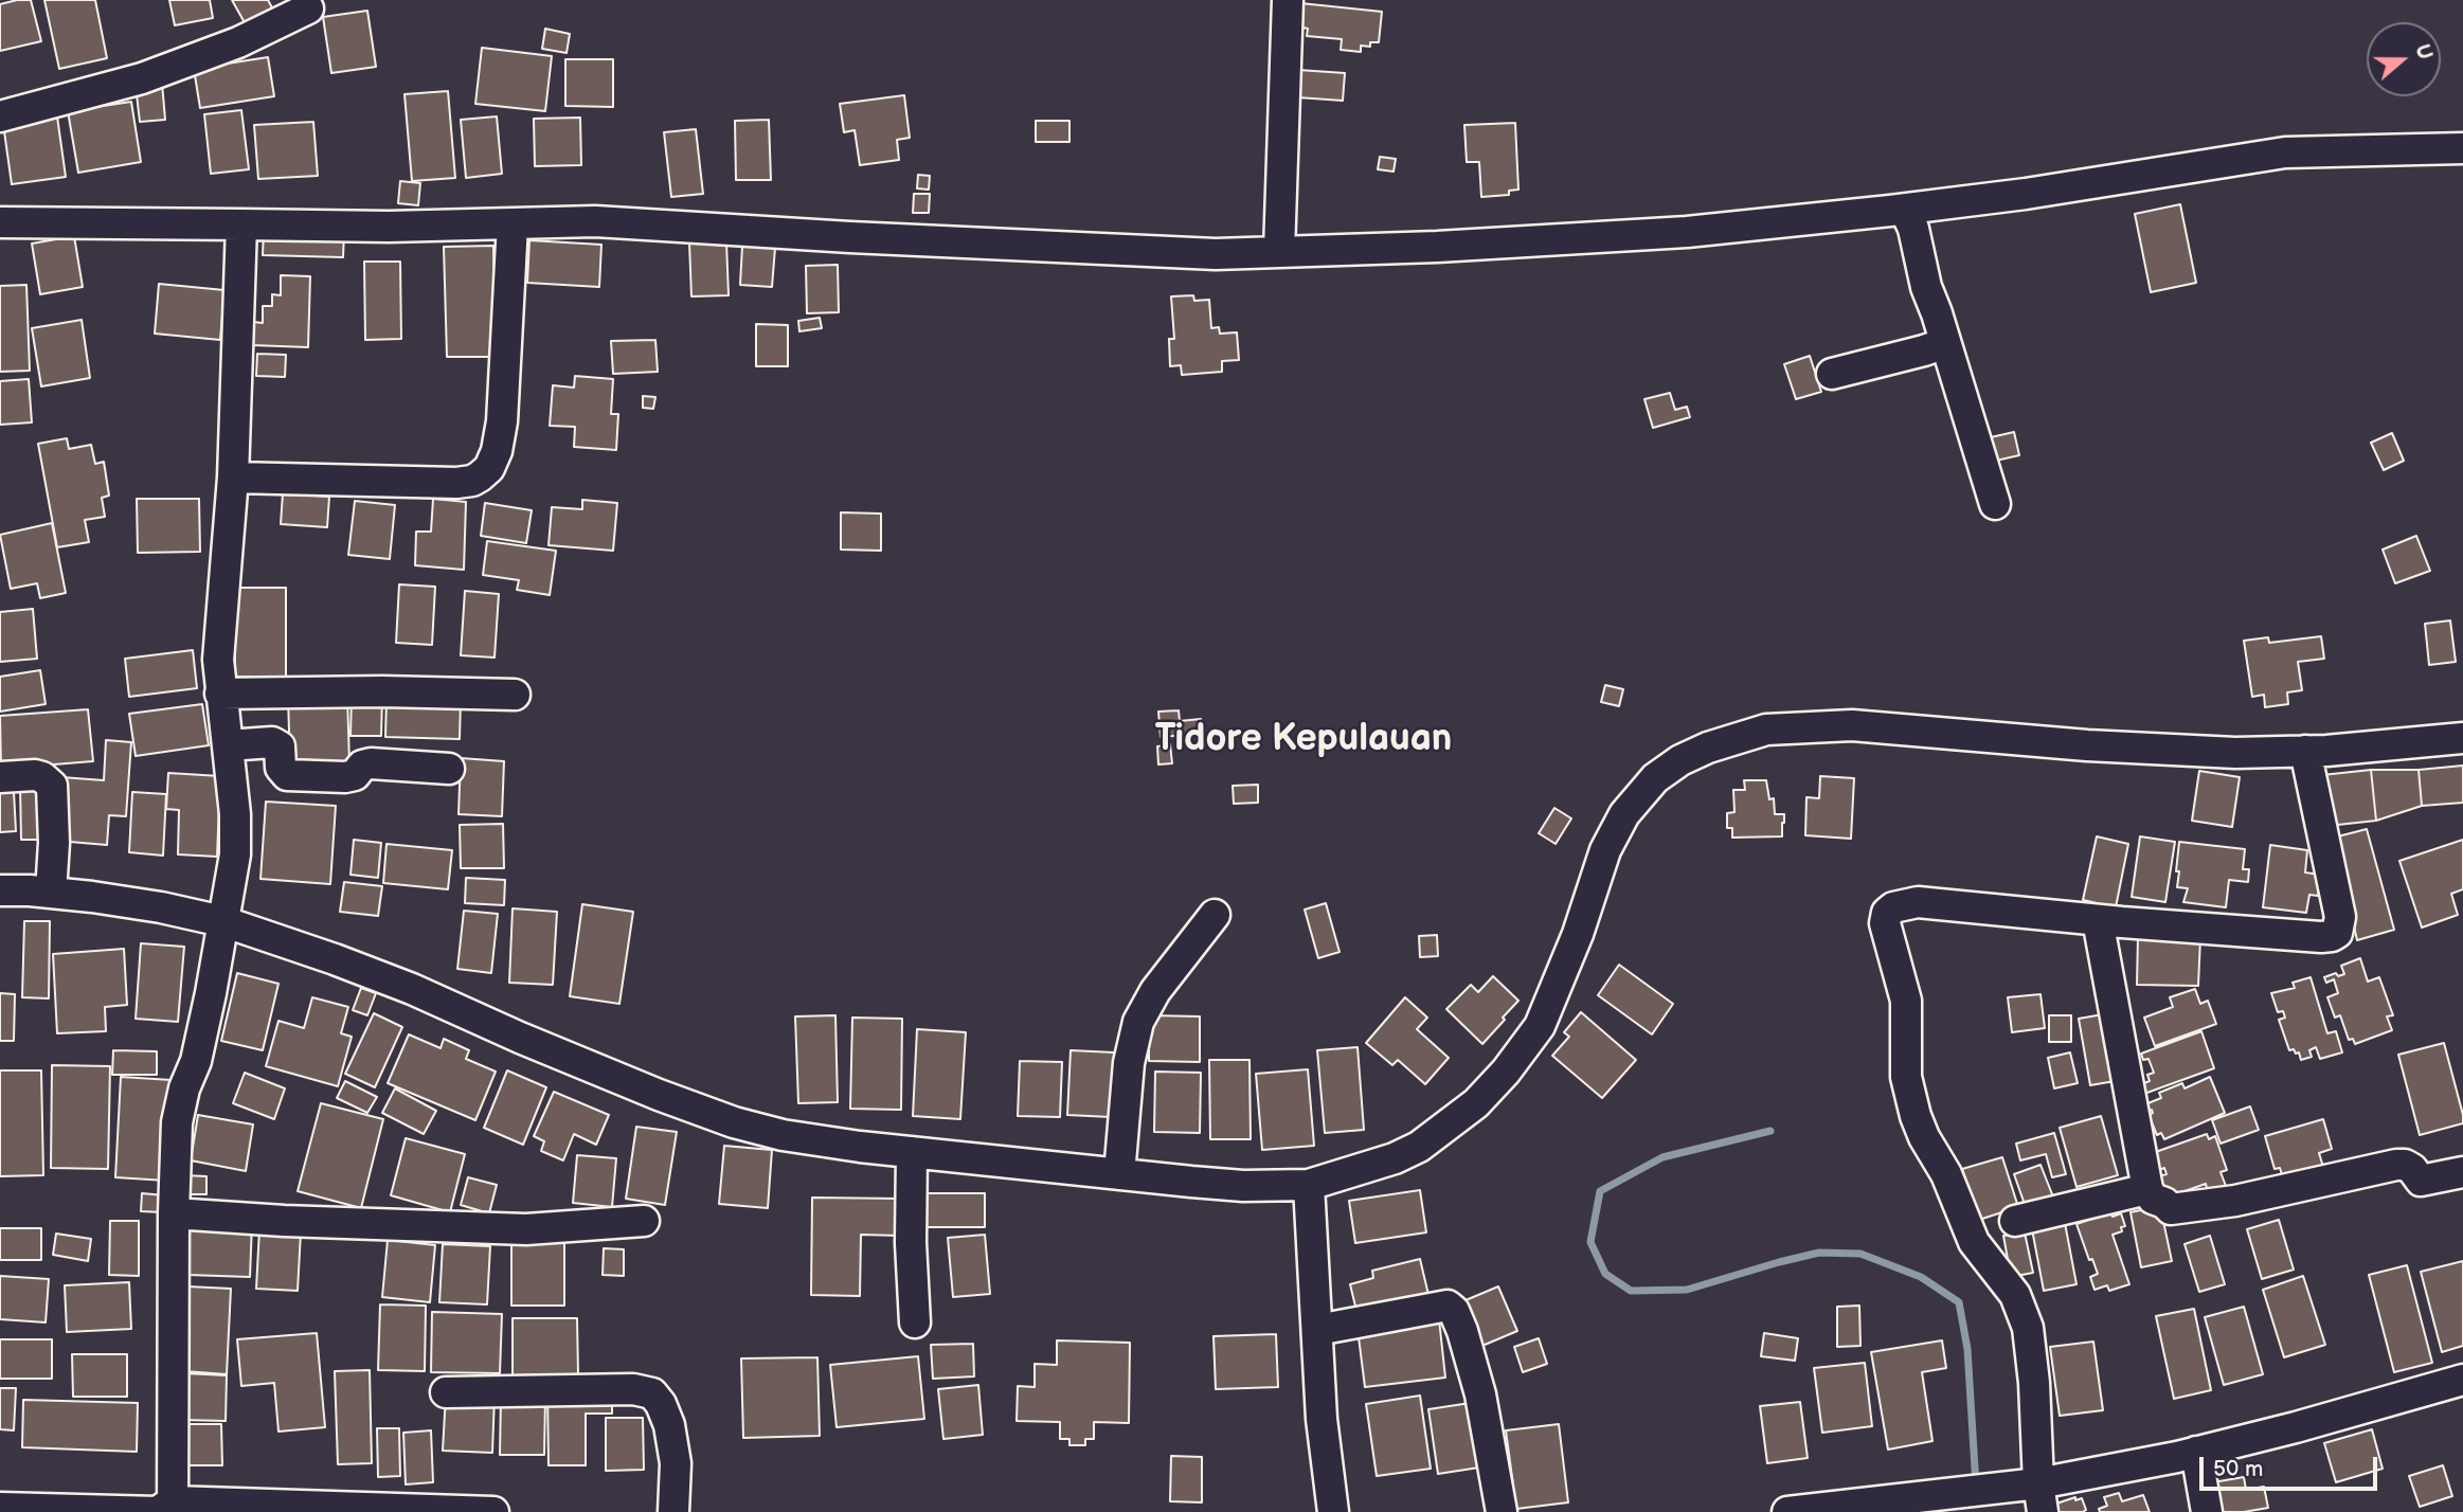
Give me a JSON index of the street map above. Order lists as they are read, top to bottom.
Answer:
{
  "districts": ["Tidore Kepulauan"],
  "scale_bar": "50 m",
  "north": "right"
}
